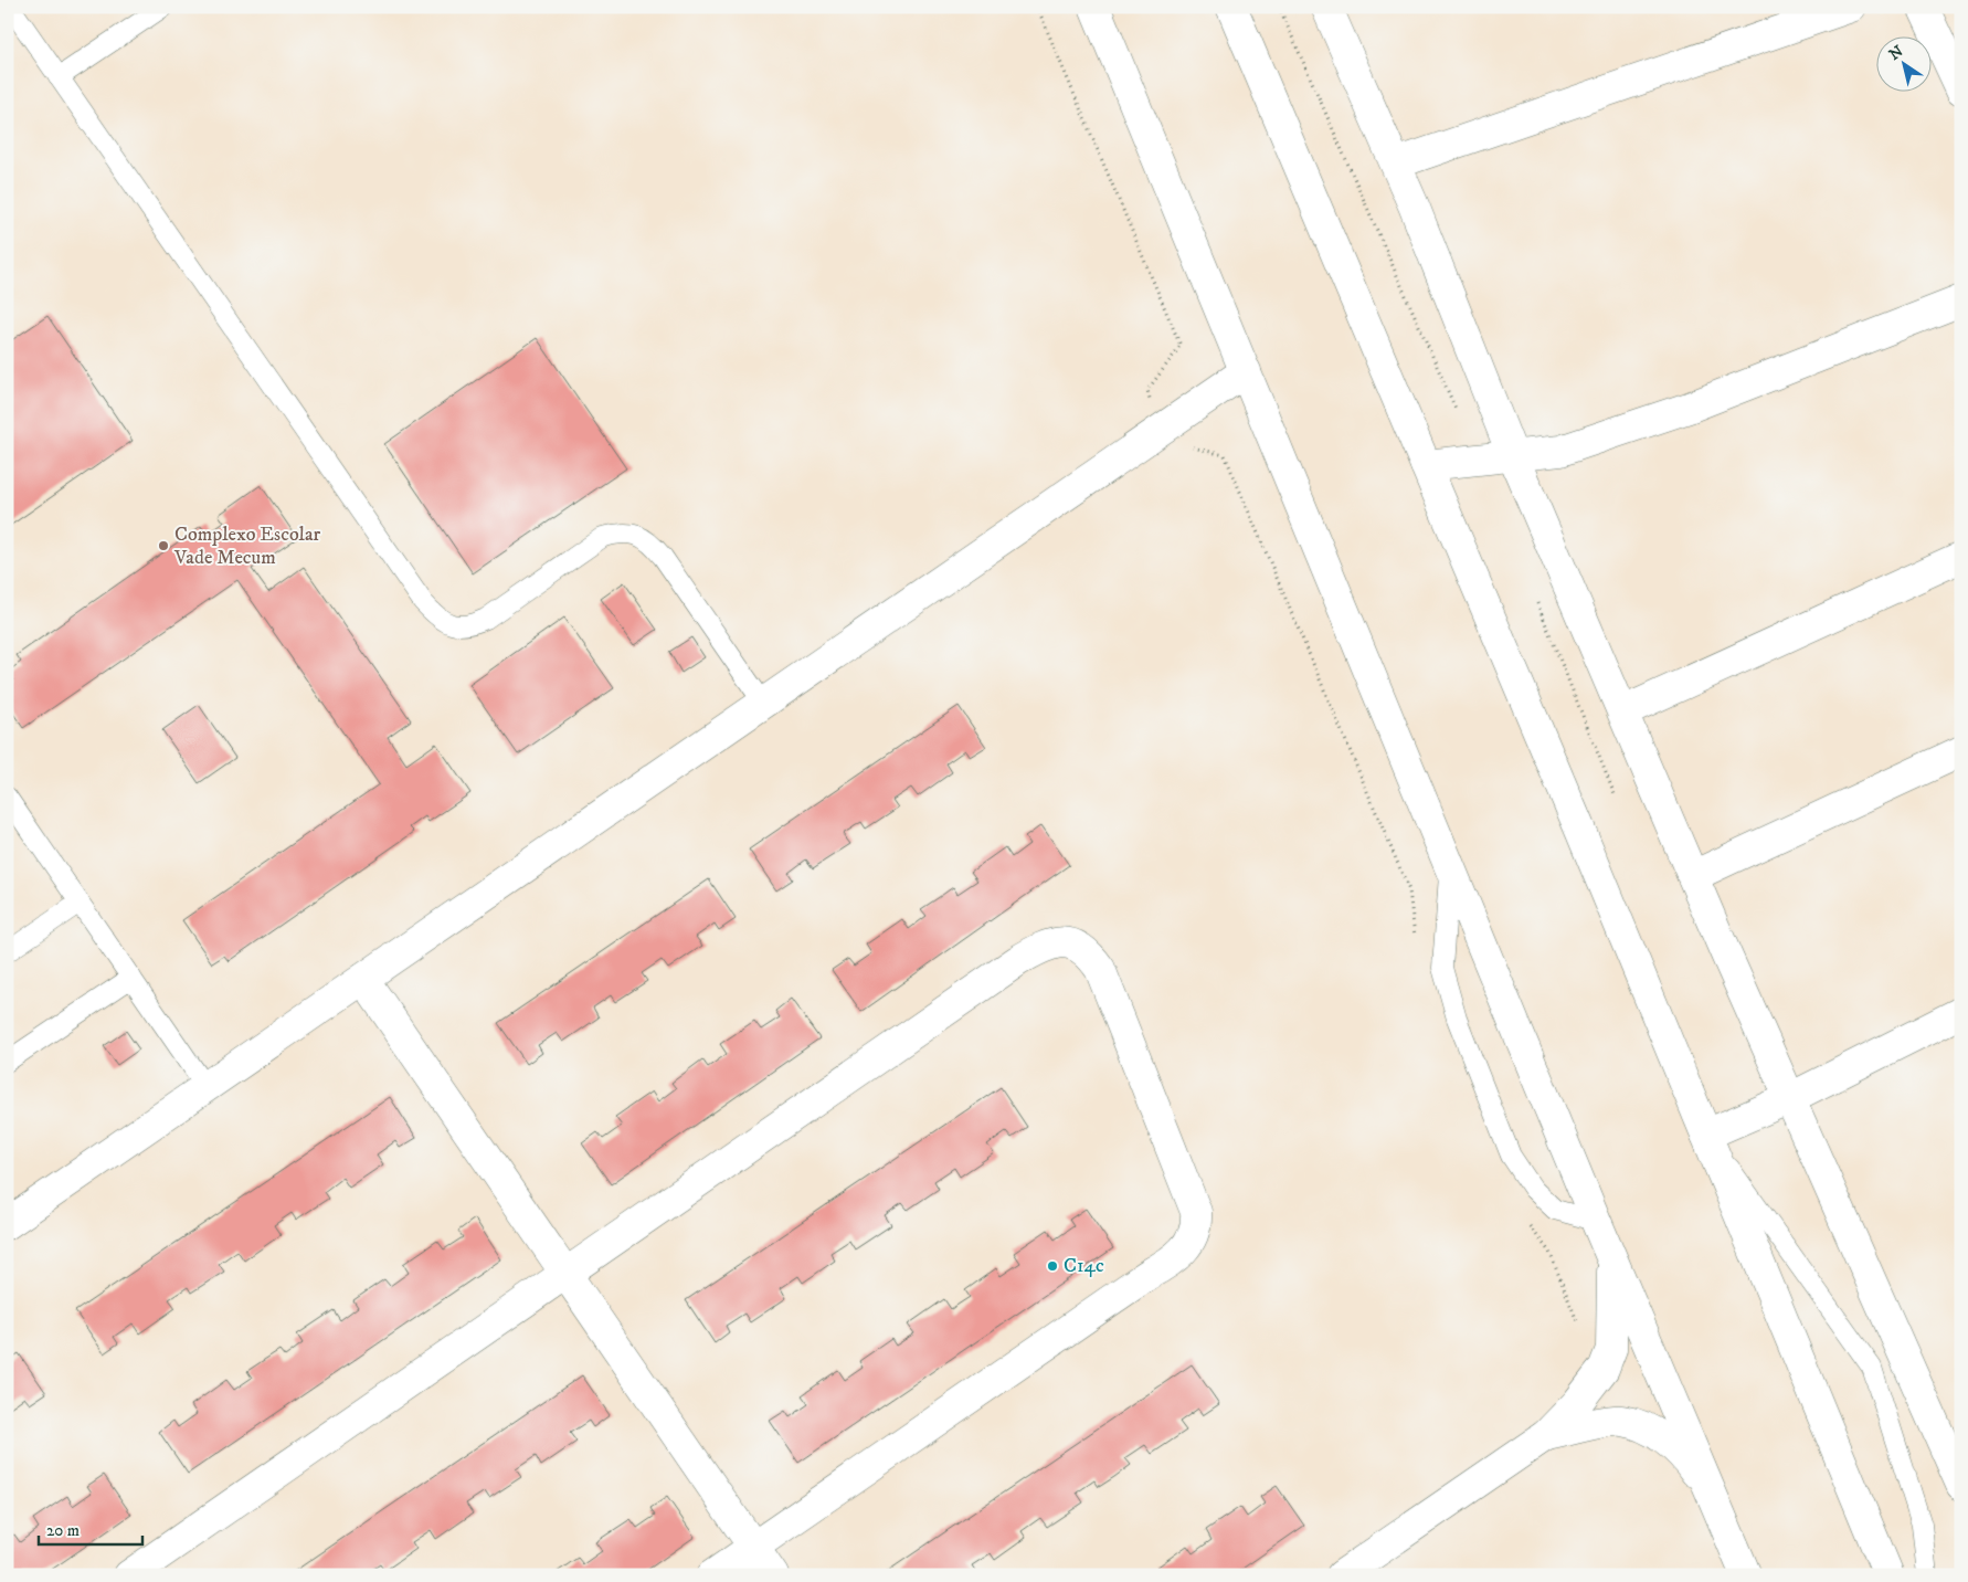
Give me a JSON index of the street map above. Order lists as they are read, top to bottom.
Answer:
{
  "places": ["Complexo Escolar Vade Mecum", "C14c"],
  "scale_bar": "20 m",
  "north": "top left"
}
